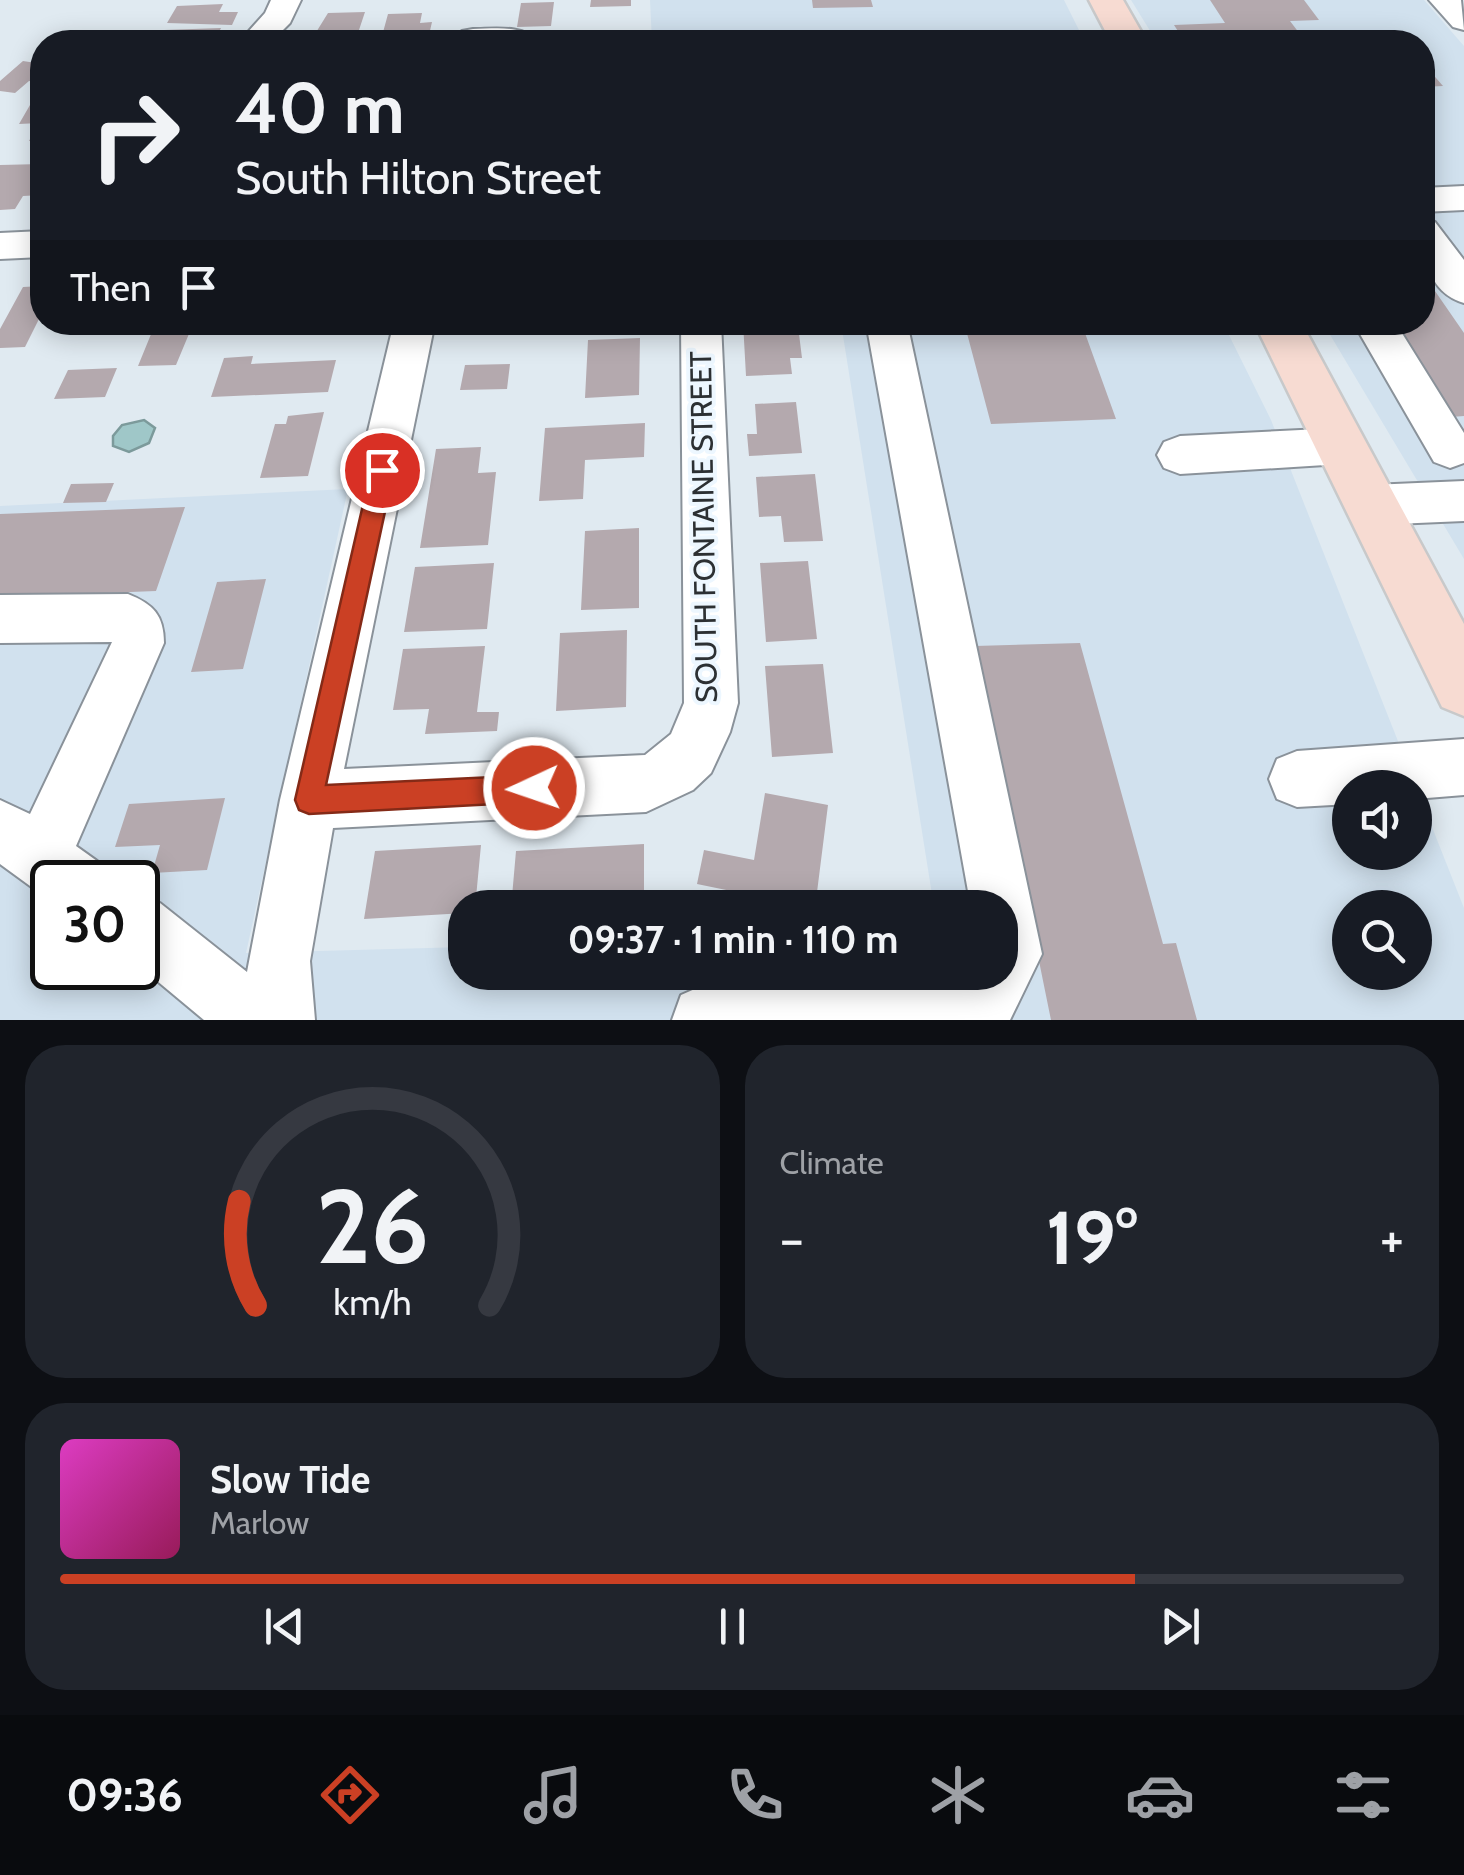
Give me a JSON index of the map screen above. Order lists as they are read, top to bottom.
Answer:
{
  "streets": {
    "street": ["SOUTH FONTAINE STREET"]
  },
  "page": {
    "turn": ["40 m", "South Hilton Street"],
    "then": "Then",
    "limit": "30",
    "trip": "09:37 · 1 min · 110 m",
    "tile": "Climate",
    "heat": ["−", "19°", "+"],
    "song": ["Slow Tide", "Marlow"],
    "tabs": "09:36",
    "gauge": ["26", "km/h"]
  }
}
